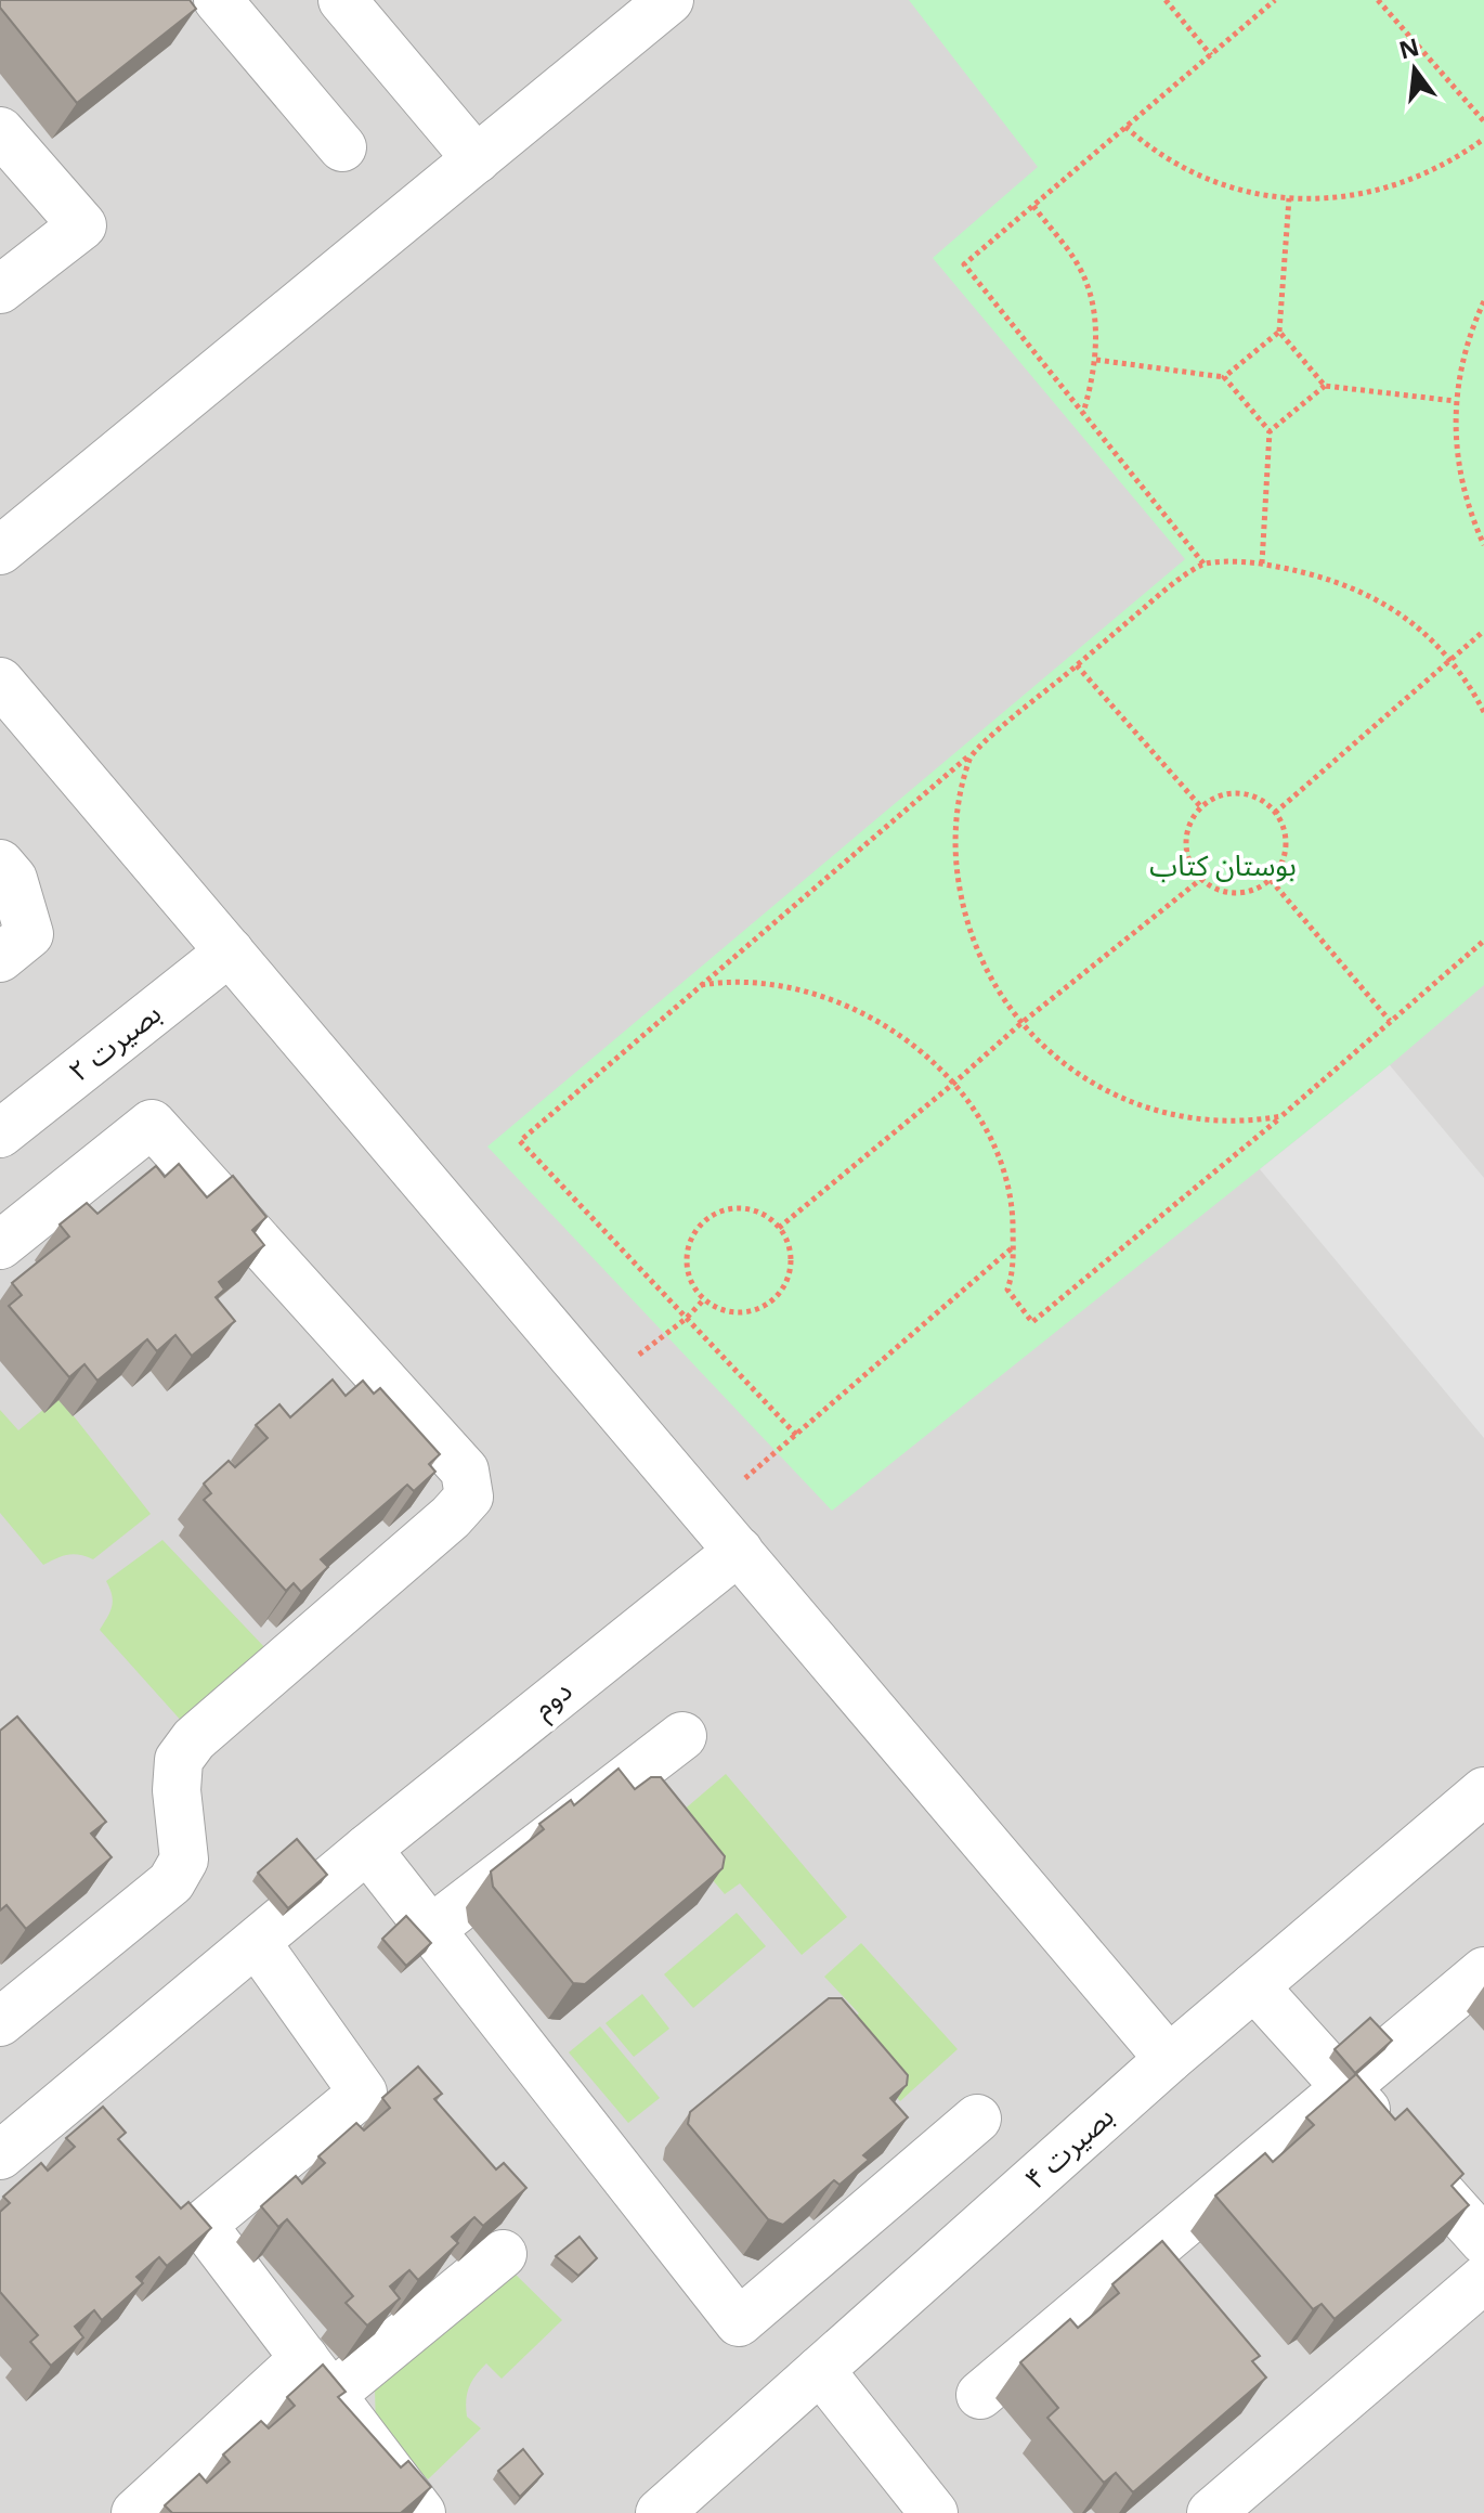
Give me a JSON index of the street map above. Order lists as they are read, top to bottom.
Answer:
{
  "streets": {
    "street": ["بصیرت ۲", "دوم", "بصیرت ۴"]
  },
  "parks": ["بوستان کتاب"],
  "north": "top"
}
